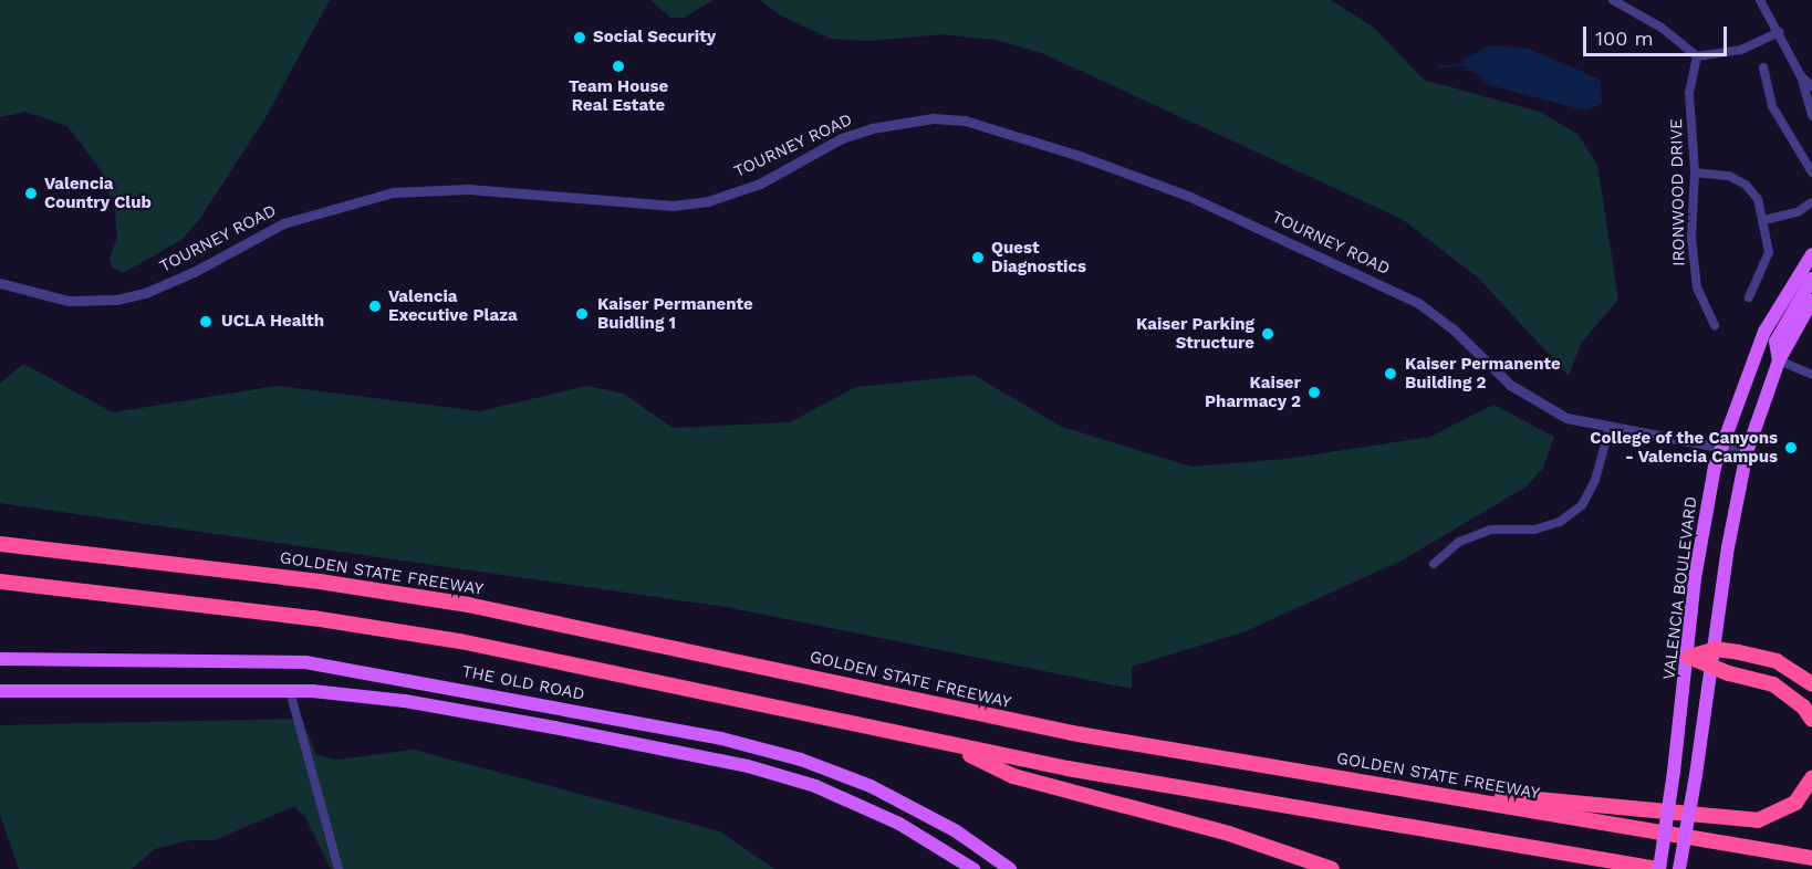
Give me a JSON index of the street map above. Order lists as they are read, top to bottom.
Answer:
{
  "streets": {
    "highway": ["GOLDEN STATE FREEWAY"],
    "main road": ["VALENCIA BOULEVARD", "THE OLD ROAD"],
    "street": ["TOURNEY ROAD", "IRONWOOD DRIVE"]
  },
  "crossings": [
    ["TOURNEY ROAD", "VALENCIA BOULEVARD"]
  ],
  "places": [
    "Social Security",
    "Team House Real Estate",
    "Valencia Country Club",
    "Quest Diagnostics",
    "Valencia Executive Plaza",
    "Kaiser Permanente Buidling 1",
    "UCLA Health",
    "Kaiser Parking Structure",
    "Kaiser Permanente Building 2",
    "Kaiser Pharmacy 2",
    "College of the Canyons - Valencia Campus"
  ],
  "scale_bar": "100 m"
}
